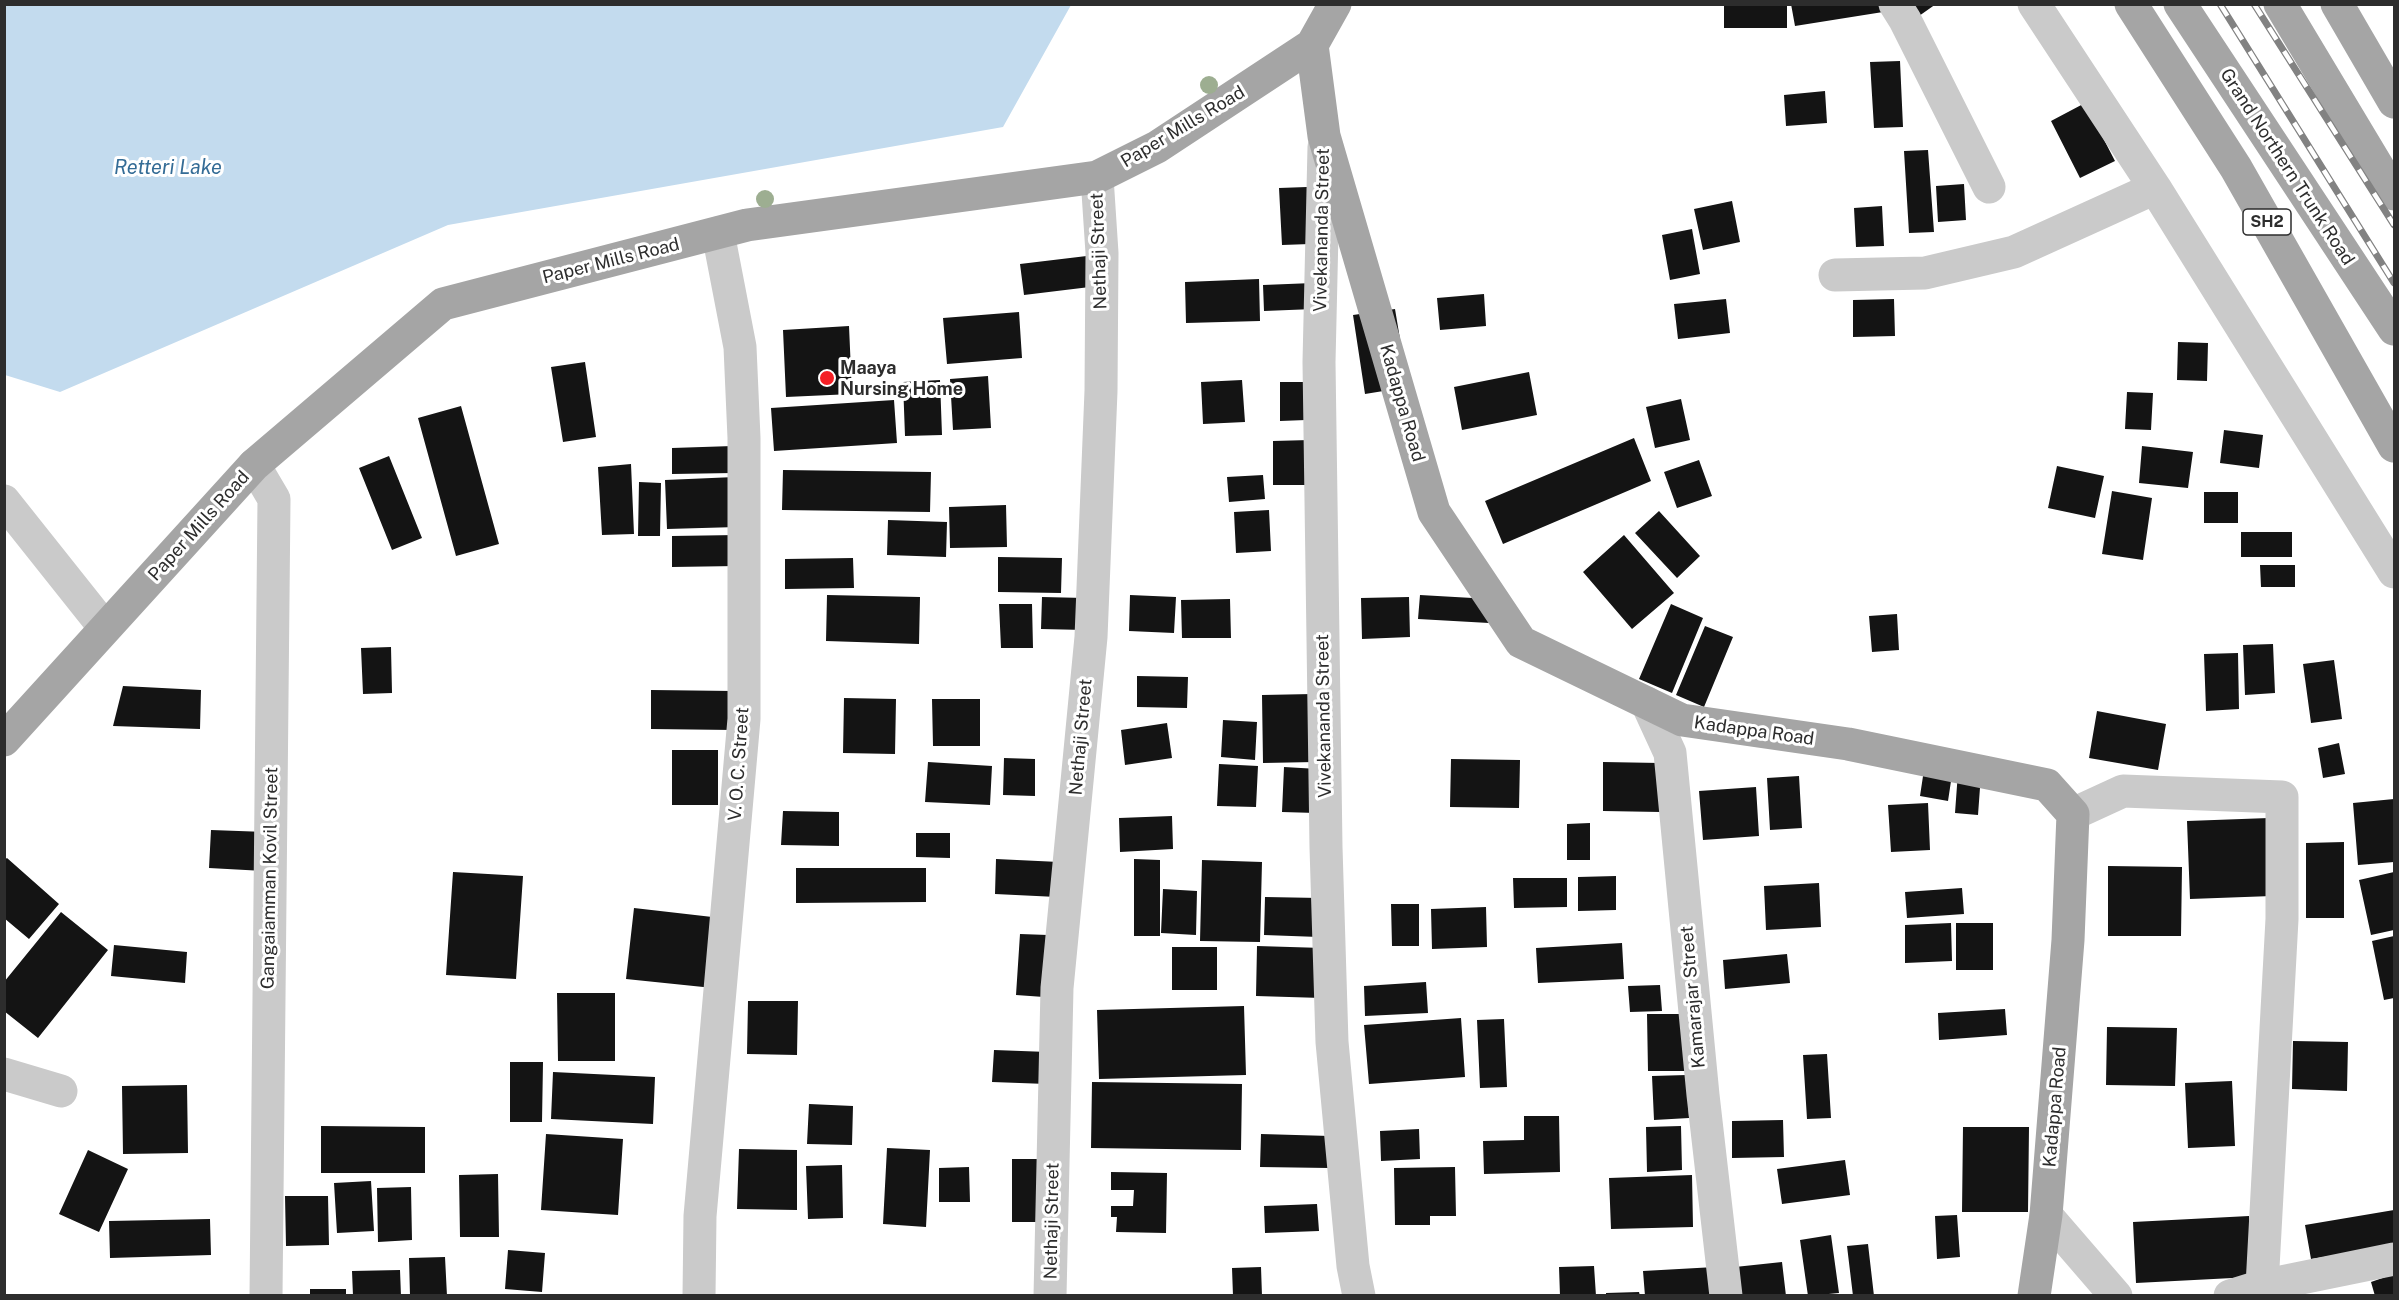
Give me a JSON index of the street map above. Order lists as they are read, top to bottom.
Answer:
{
  "streets": {
    "main road": [
      "Paper Mills Road",
      "Grand Northern Trunk Road",
      "SH2",
      "Kadappa Road"
    ],
    "street": [
      "Vivekananda Street",
      "Nethaji Street",
      "V. O. C. Street",
      "Gangaiamman Kovil Street",
      "Kamarajar Street"
    ]
  },
  "crossings": [
    ["Paper Mills Road", "Nethaji Street"],
    ["Paper Mills Road", "Kadappa Road"],
    ["Paper Mills Road", "V. O. C. Street"],
    ["Paper Mills Road", "Gangaiamman Kovil Street"],
    ["Vivekananda Street", "Kadappa Road"],
    ["Kadappa Road", "Kamarajar Street"]
  ],
  "water": ["Retteri Lake"],
  "places": ["Maaya Nursing Home"]
}
